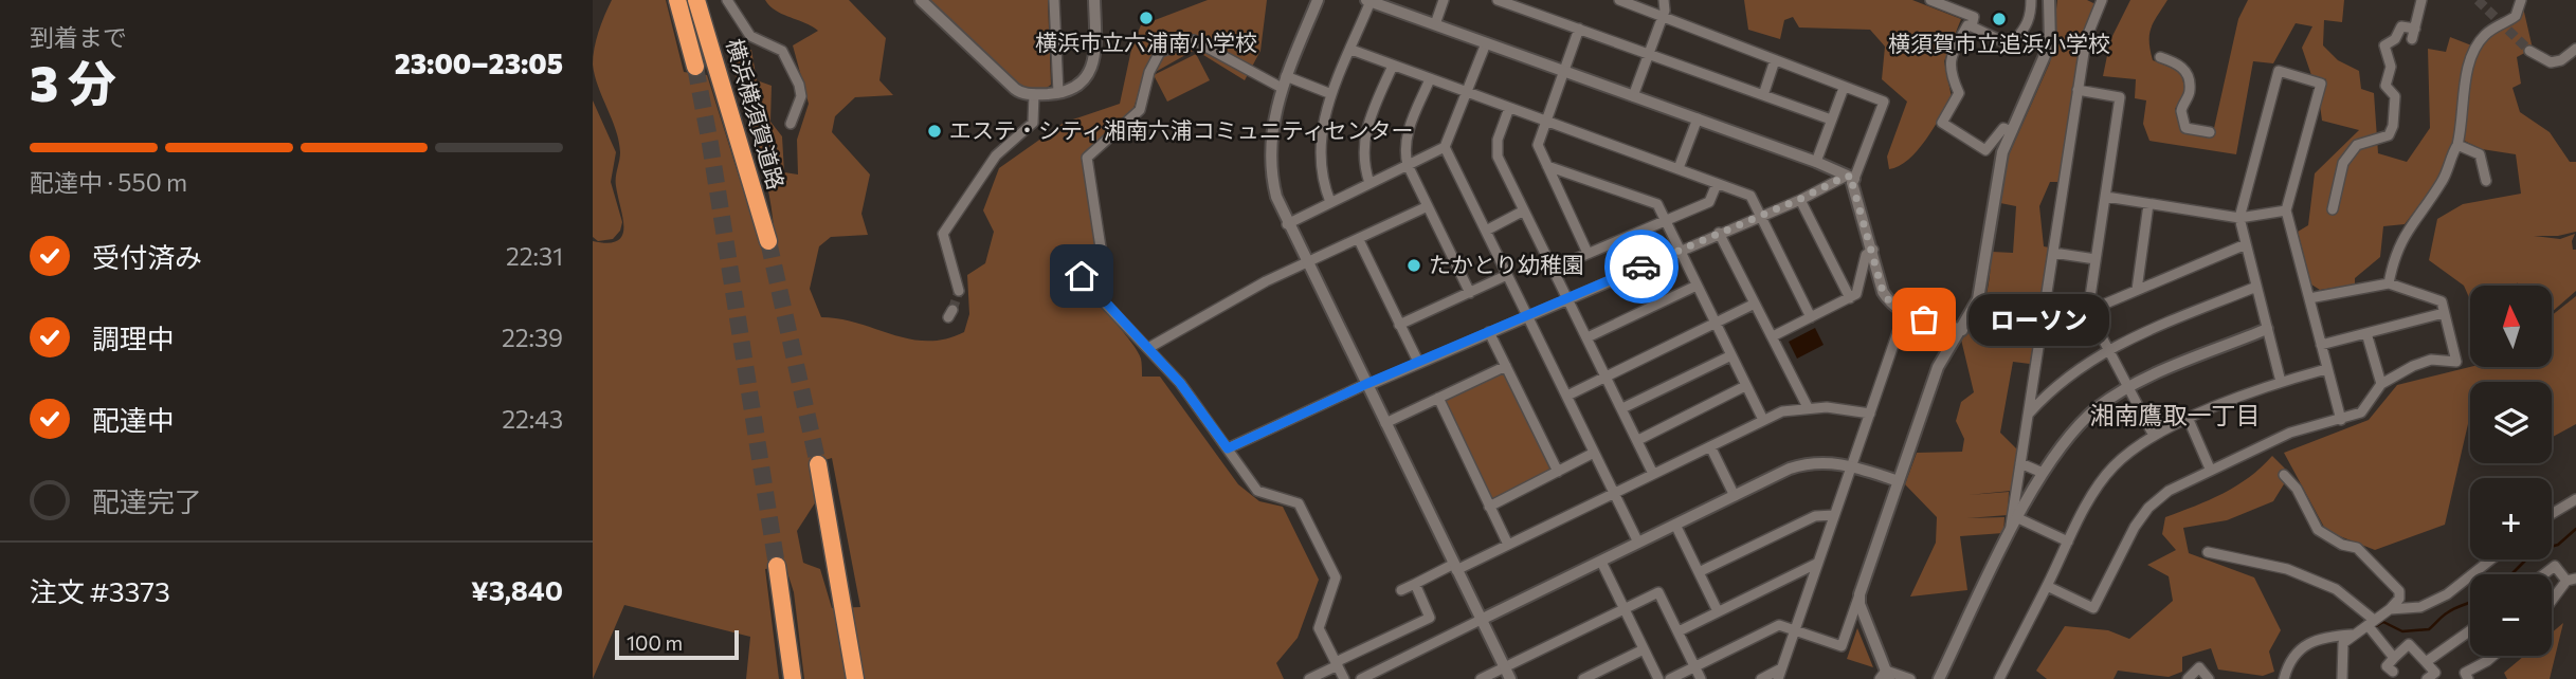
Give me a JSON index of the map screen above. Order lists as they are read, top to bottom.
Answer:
{
  "streets": {
    "highway": ["横浜横須賀道路"]
  },
  "districts": ["湘南鷹取一丁目"],
  "places": [
    "横浜市立六浦南小学校",
    "横須賀市立追浜小学校",
    "エステ・シティ湘南六浦コミュニティセンター",
    "たかとり幼稚園",
    "ローソン"
  ],
  "scale_bar": "100 m",
  "north": "top",
  "page": {
    "heading": ["3 分", "到着まで", "23:00–23:05"],
    "panel": ["注文 #3373", "¥3,840"],
    "bar": "配達中 · 550 m",
    "list": [
      ["受付済み", "22:31"],
      ["調理中", "22:39"],
      ["配達中", "22:43"],
      "配達完了"
    ],
    "map_buttons": ["+", "−"],
    "bubble": "ローソン",
    "scale": "100 m"
  }
}
